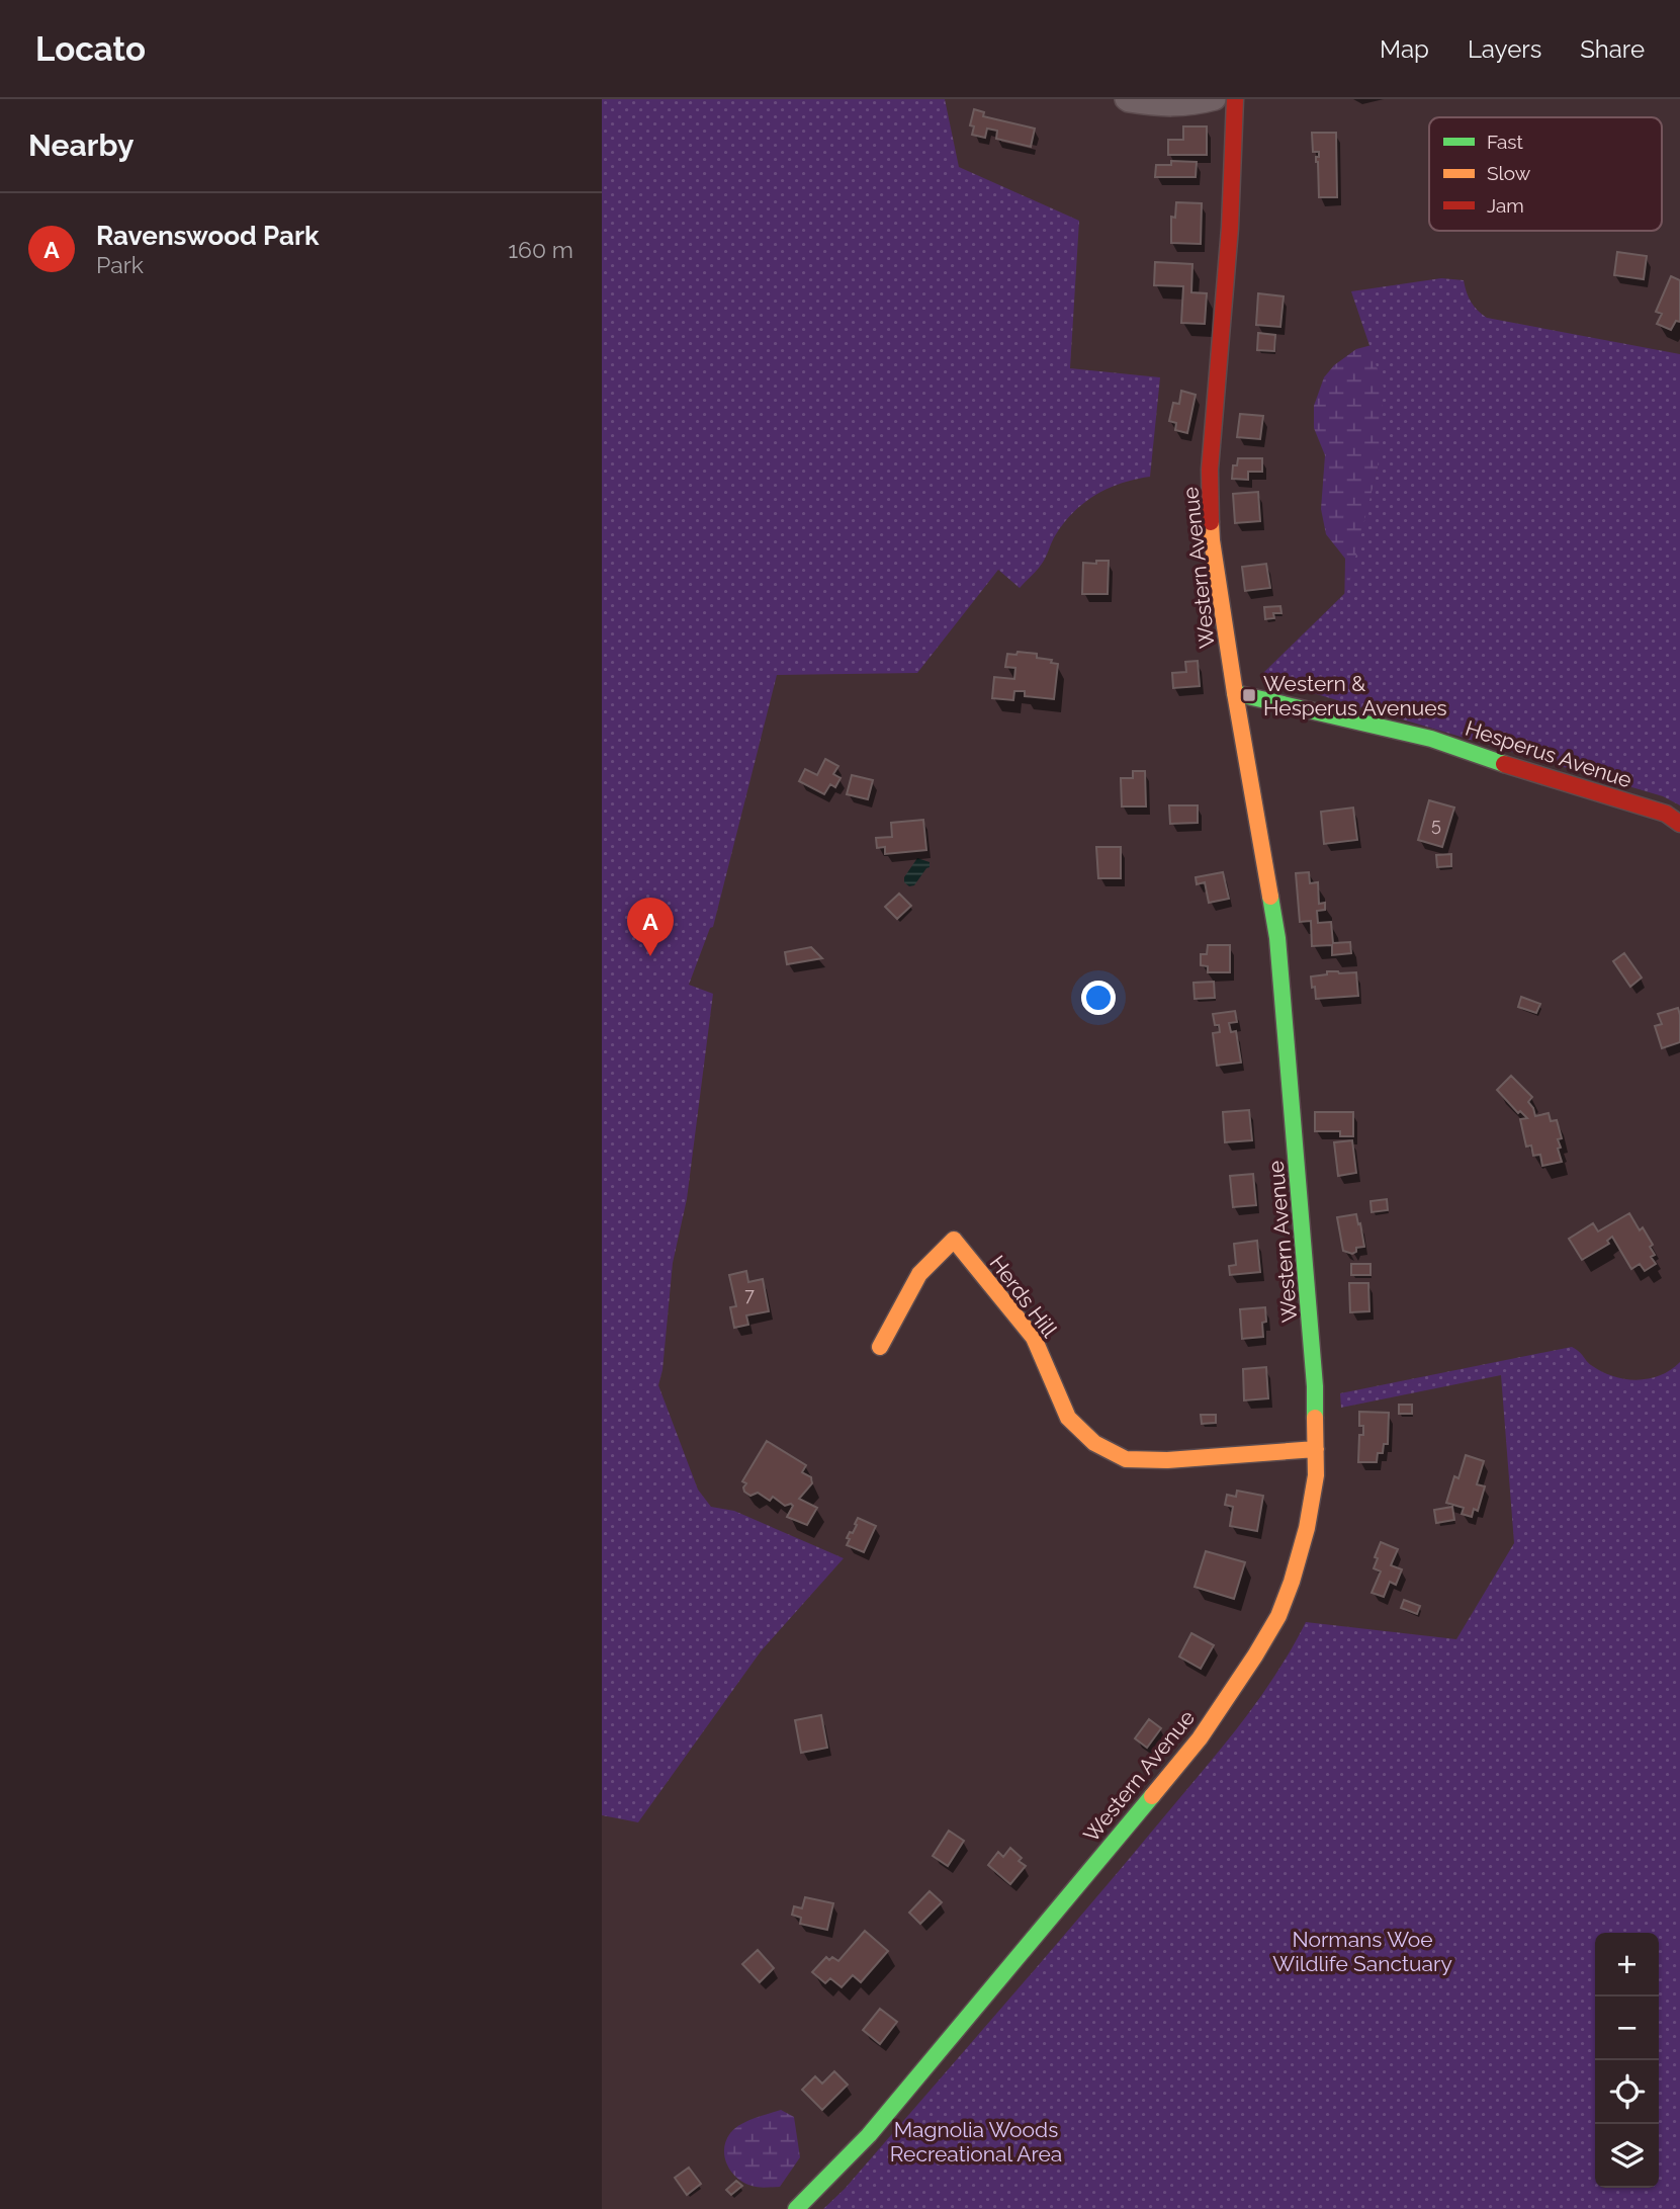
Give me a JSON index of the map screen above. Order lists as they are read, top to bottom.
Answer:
{
  "streets": {
    "main road": ["Western Avenue", "Hesperus Avenue", "Herds Hill"]
  },
  "crossings": [
    ["Western Avenue", "Hesperus Avenue"],
    ["Western Avenue", "Herds Hill"]
  ],
  "parks": ["Normans Woe Wildlife Sanctuary", "Magnolia Woods Recreational Area"],
  "places": {
    "transit": ["Western & Hesperus Avenues"]
  },
  "house_numbers": ["5", "7"],
  "legend": ["Fast", "Slow", "Jam"],
  "page": {
    "header": "Locato",
    "nav": ["Map", "Layers", "Share"],
    "heading": "Nearby",
    "list": [
      {
        "mark": "A",
        "name": "Ravenswood Park",
        "note": "Park",
        "value": "160 m"
      }
    ],
    "pins": "A",
    "map_buttons": ["+", "−"]
  }
}
